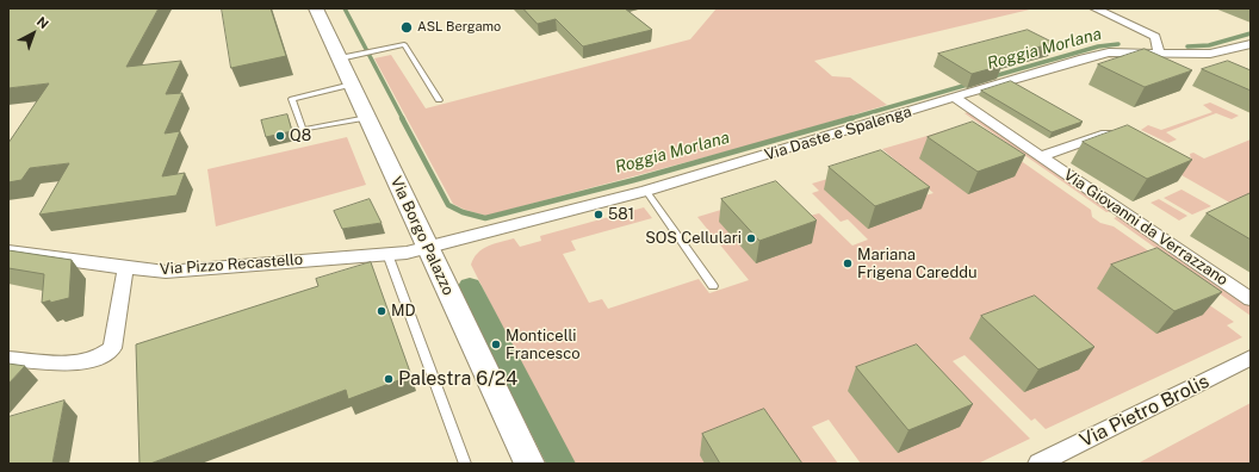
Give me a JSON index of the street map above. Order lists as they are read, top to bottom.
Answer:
{
  "streets": {
    "main road": ["Via Borgo Palazzo"],
    "street": [
      "Via Daste e Spalenga",
      "Via Giovanni da Verrazzano",
      "Via Pizzo Recastello",
      "Via Pietro Brolis"
    ]
  },
  "crossings": [
    ["Via Daste e Spalenga", "Via Giovanni da Verrazzano"],
    ["Via Daste e Spalenga", "Via Borgo Palazzo"],
    ["Via Daste e Spalenga", "Via Pizzo Recastello"],
    ["Via Borgo Palazzo", "Via Pizzo Recastello"]
  ],
  "water": ["Roggia Morlana"],
  "places": [
    "ASL Bergamo",
    "Q8",
    "581",
    "SOS Cellulari",
    "Mariana Frigena Careddu",
    "MD",
    "Monticelli Francesco",
    "Palestra 6/24"
  ],
  "north": "top right"
}
